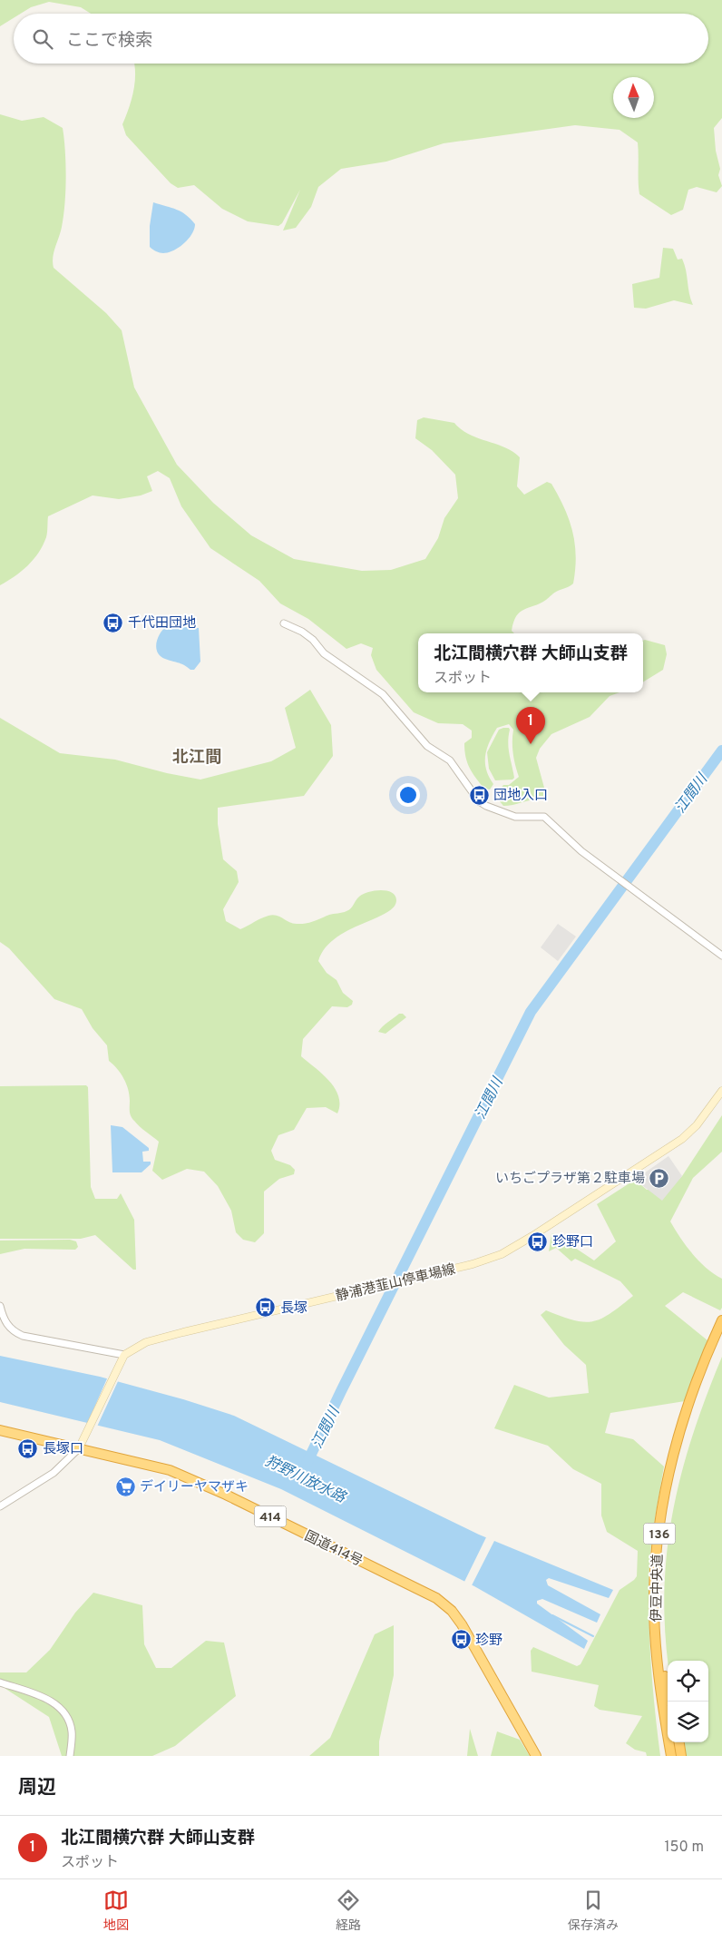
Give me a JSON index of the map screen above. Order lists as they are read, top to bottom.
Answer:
{
  "streets": {
    "highway": [
      "414",
      "136",
      "国道414号",
      "伊豆中央道"
    ],
    "main road": ["静浦港韮山停車場線"]
  },
  "districts": ["北江間"],
  "water": ["江間川", "狩野川放水路"],
  "places": {
    "bus stop": [
      "千代田団地",
      "団地入口",
      "珍野口",
      "長塚",
      "長塚口",
      "珍野"
    ],
    "parking": ["いちごプラザ第２駐車場"],
    "supermarket": ["デイリーヤマザキ"]
  },
  "north": "top",
  "page": {
    "search": "ここで検索",
    "popup": ["北江間横穴群 大師山支群", "スポット"],
    "pins": "1",
    "heading": "周辺",
    "list": [
      {
        "mark": "1",
        "name": "北江間横穴群 大師山支群",
        "note": "スポット",
        "value": "150 m"
      }
    ],
    "nav": ["地図", "経路", "保存済み"]
  }
}
